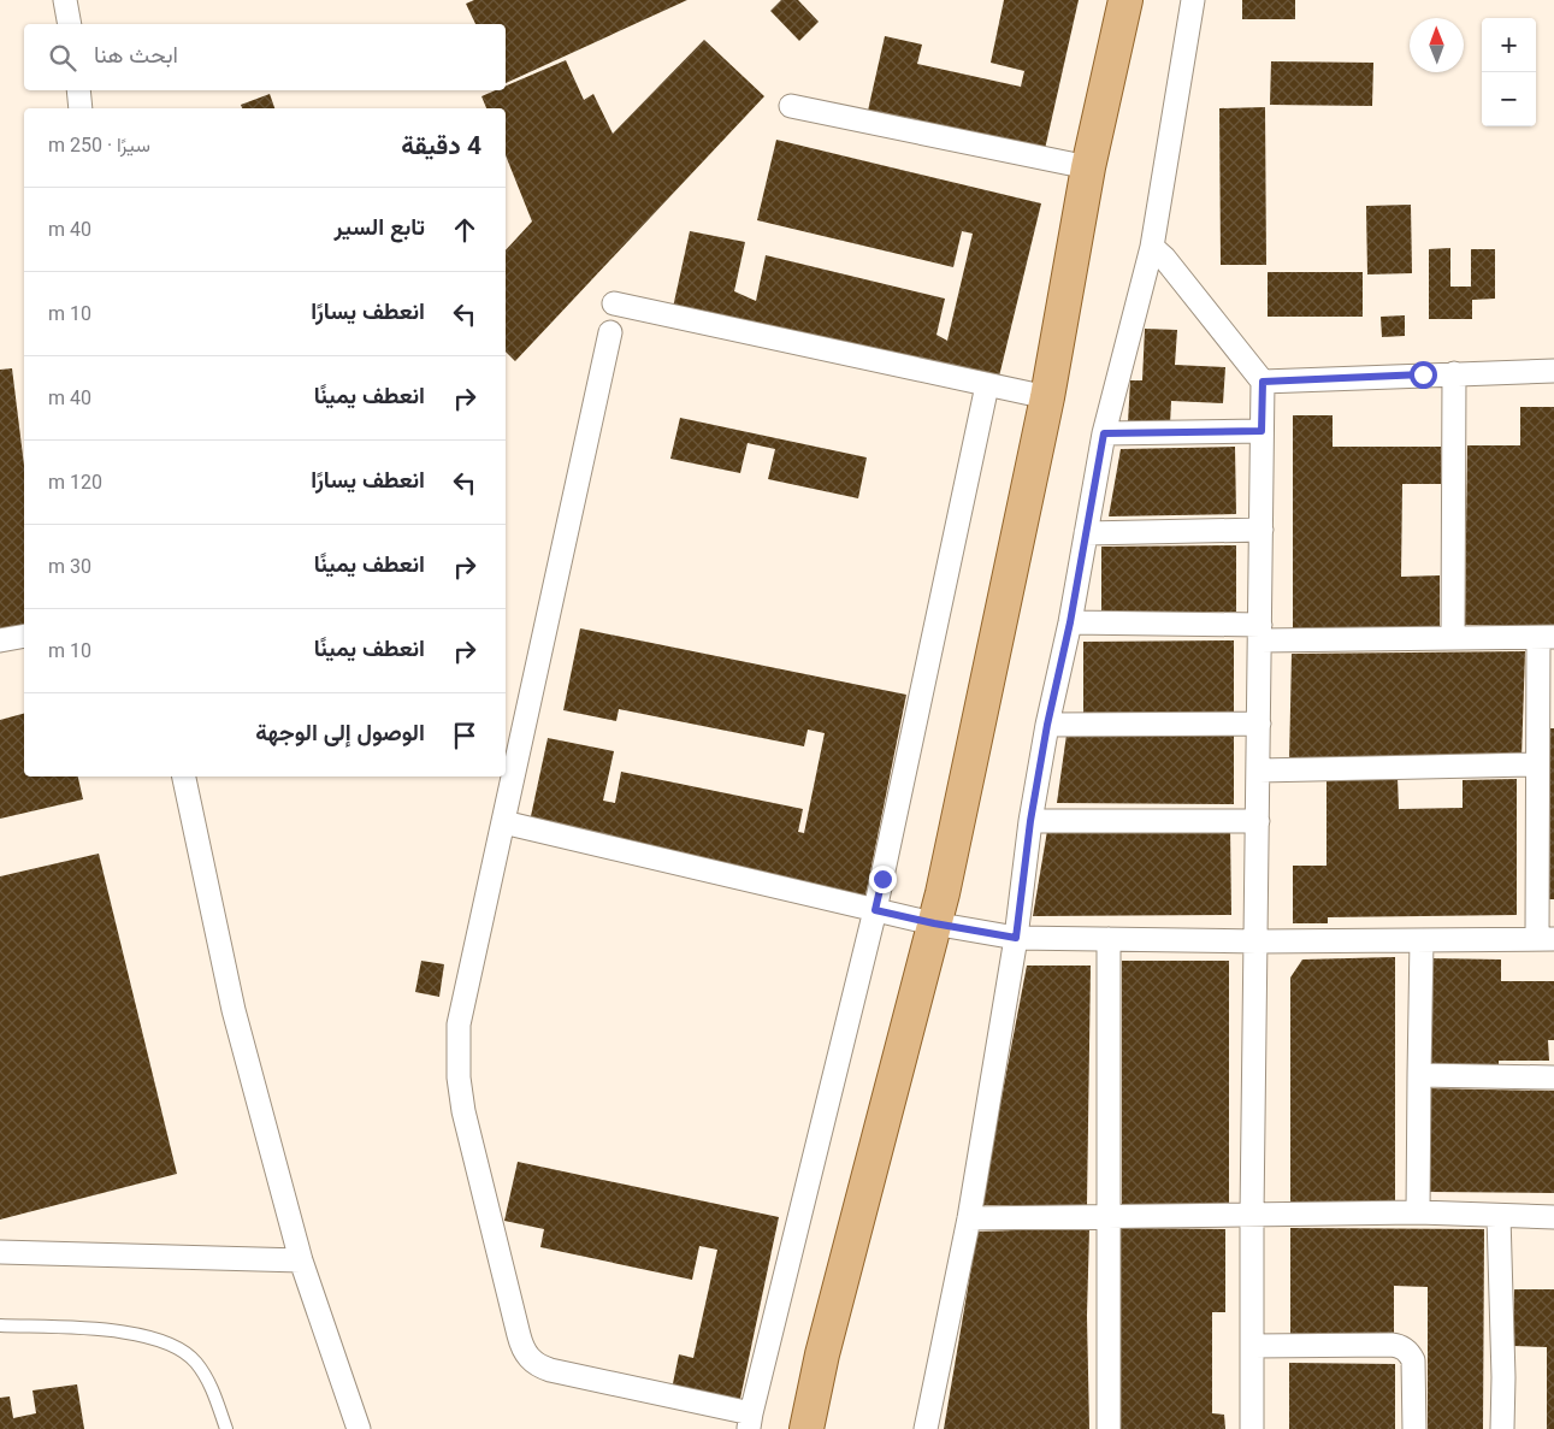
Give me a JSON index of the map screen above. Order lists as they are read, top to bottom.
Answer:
{
  "north": "top",
  "page": {
    "map_buttons": ["+", "−"],
    "search": "ابحث هنا",
    "heading": ["4 دقيقة", "سيرًا · 250 m"],
    "list": [
      ["تابع السير", "40 m"],
      ["انعطف يسارًا", "10 m"],
      ["انعطف يمينًا", "40 m"],
      ["انعطف يسارًا", "120 m"],
      ["انعطف يمينًا", "30 m"],
      ["انعطف يمينًا", "10 m"],
      "الوصول إلى الوجهة"
    ]
  }
}
